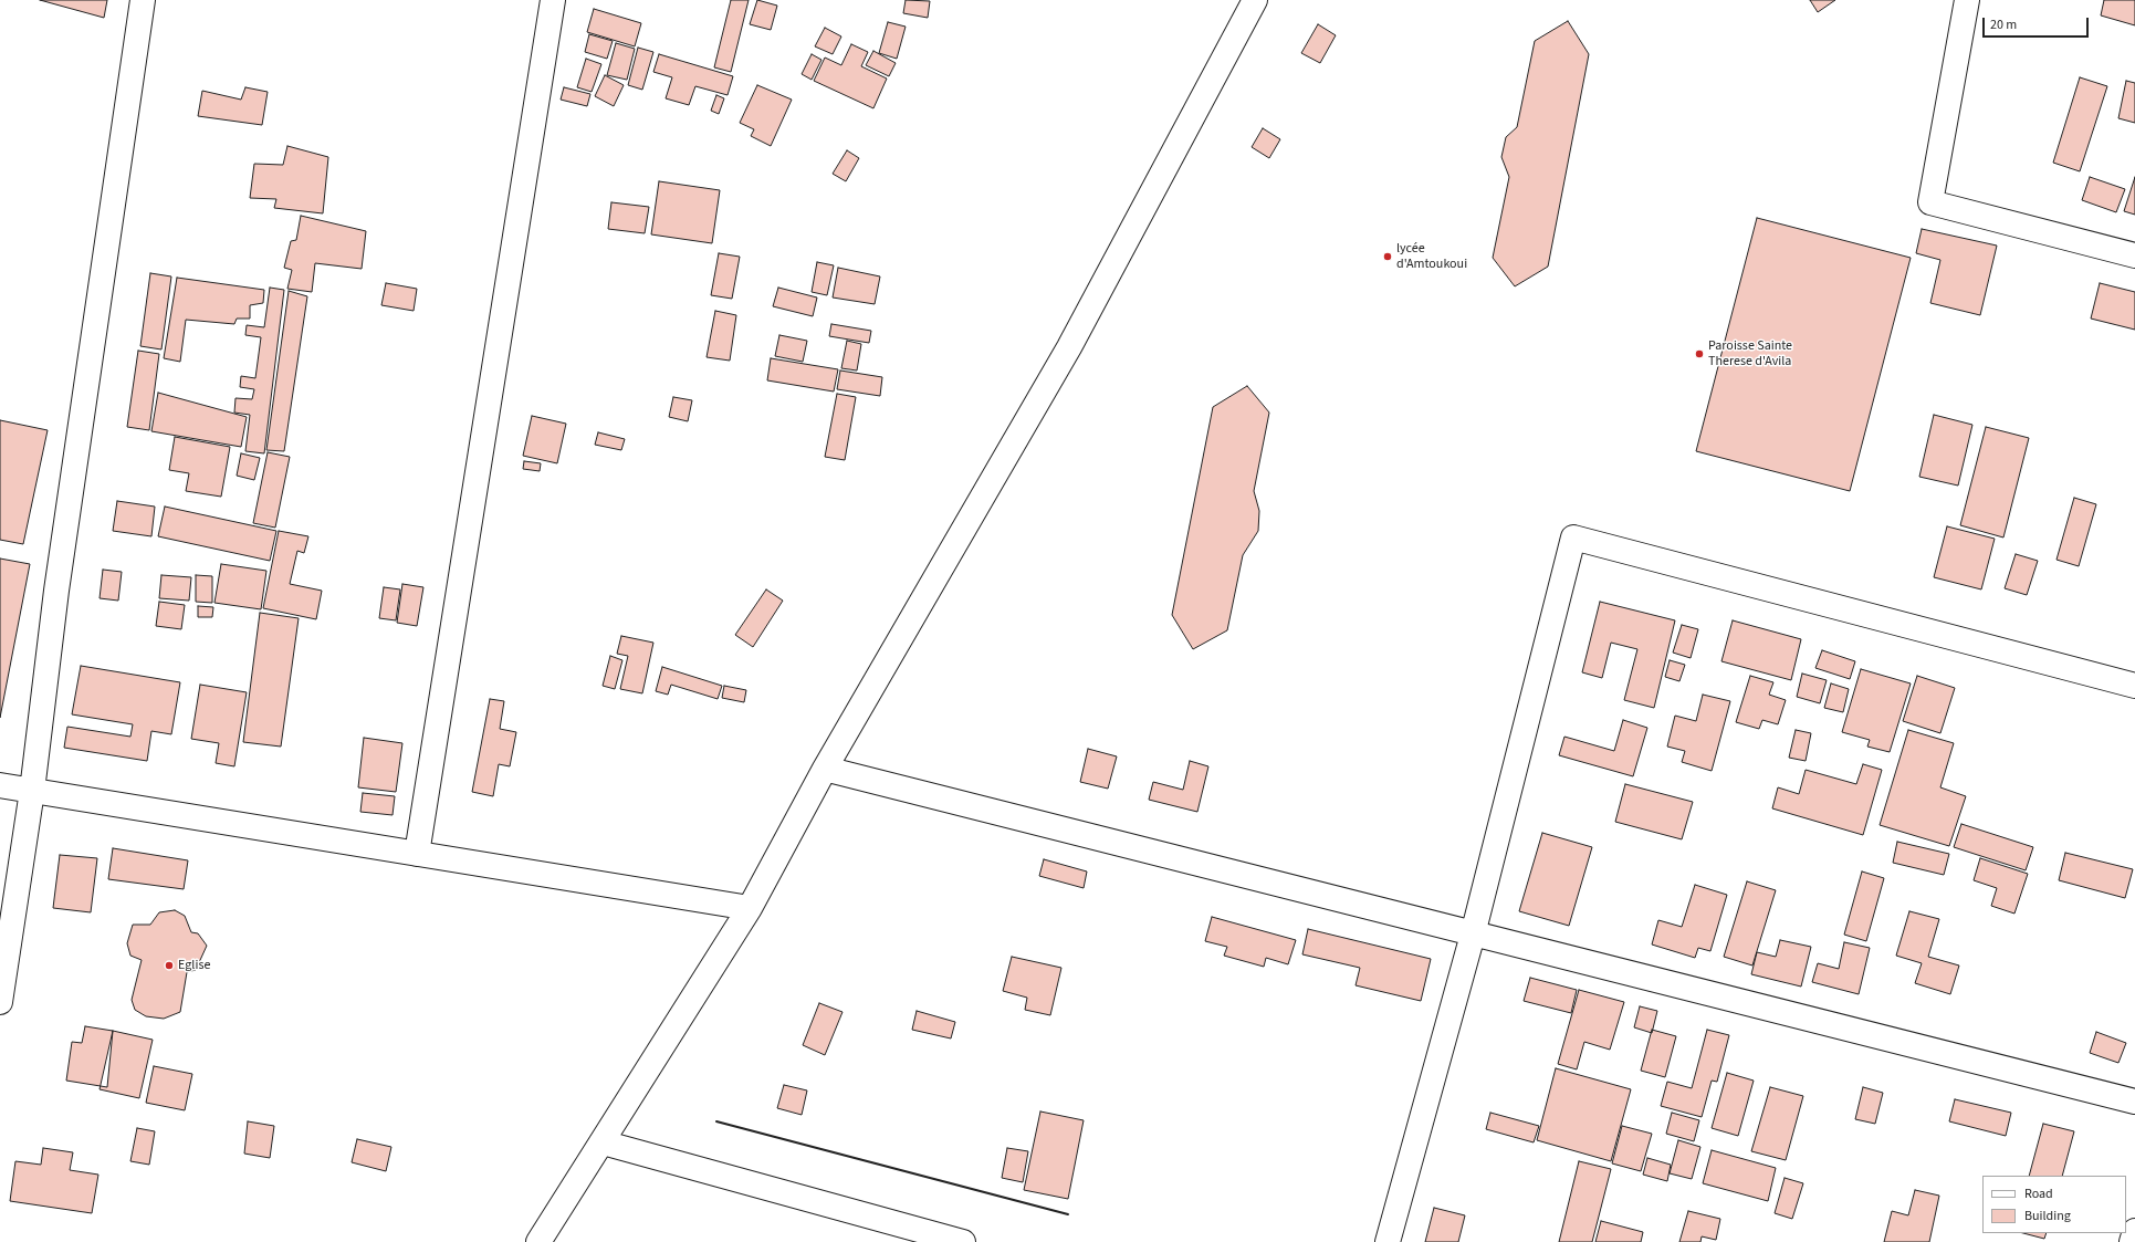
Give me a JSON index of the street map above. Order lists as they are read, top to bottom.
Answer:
{
  "places": ["lycée d'Amtoukoui", "Paroisse Sainte Therese d'Avila", "Eglise"],
  "legend": ["Road", "Building"],
  "scale_bar": "20 m"
}
